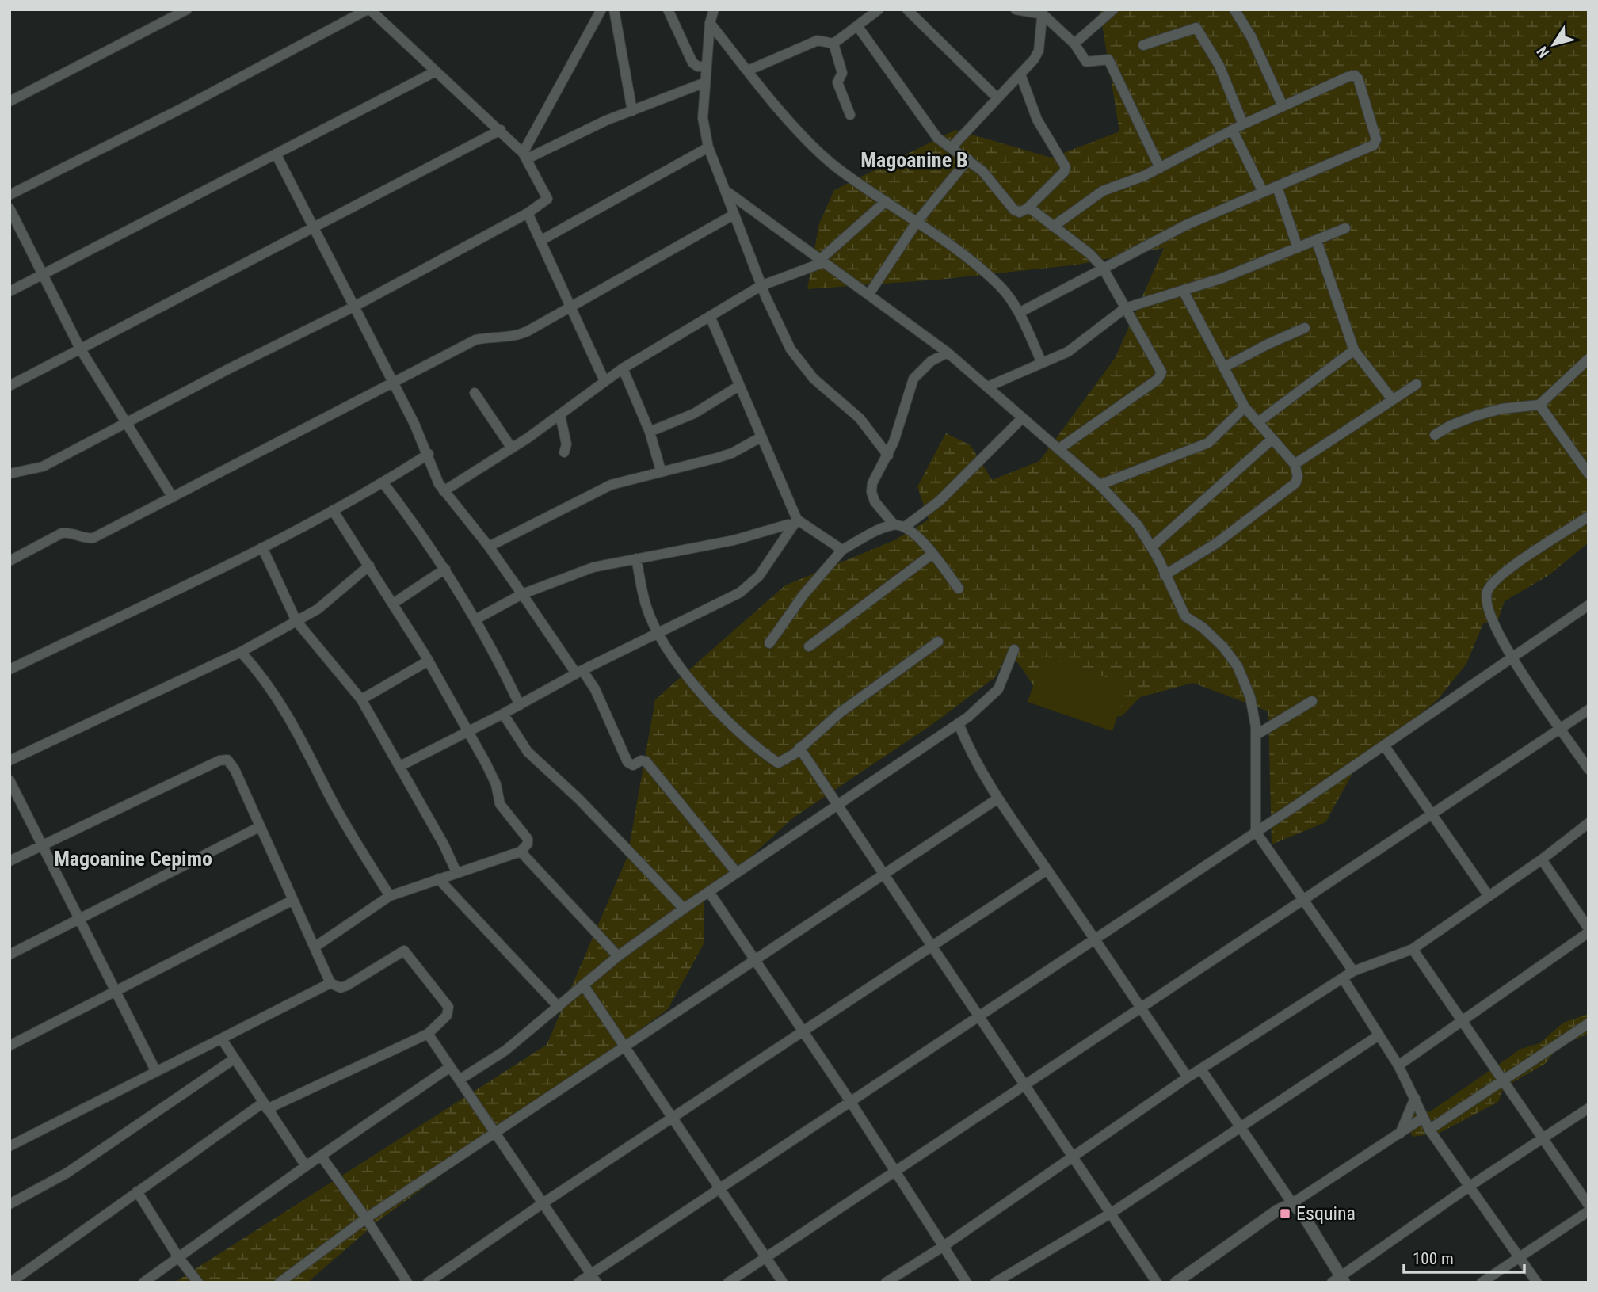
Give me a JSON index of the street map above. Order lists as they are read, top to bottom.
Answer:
{
  "districts": ["Magoanine B", "Magoanine Cepimo"],
  "places": {
    "transit": ["Esquina"]
  },
  "scale_bar": "100 m",
  "north": "bottom left"
}
